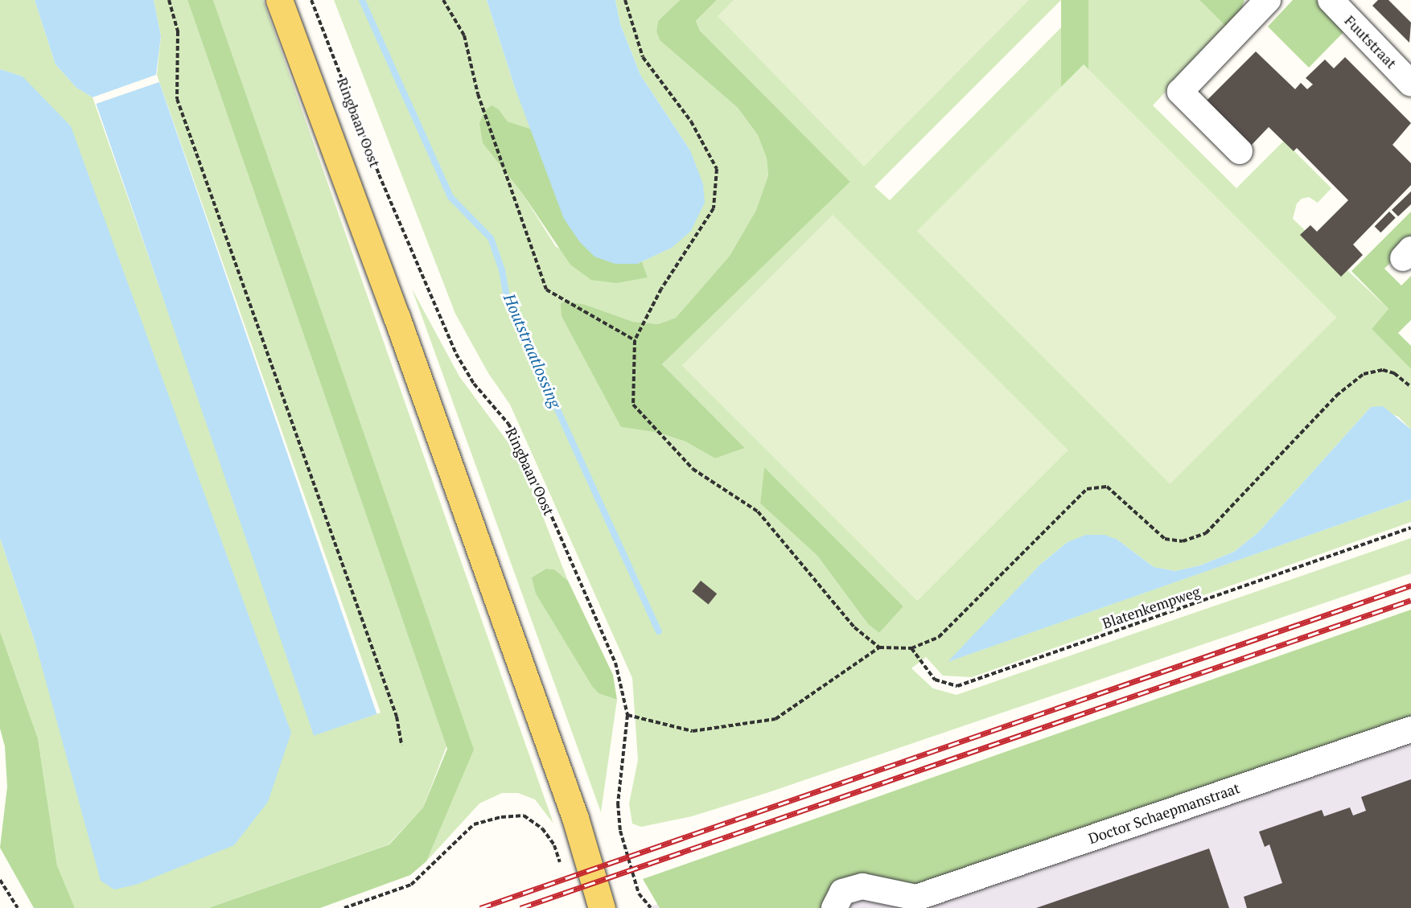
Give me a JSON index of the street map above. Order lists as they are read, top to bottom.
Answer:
{
  "streets": {
    "street": ["Fuutstraat", "Doctor Schaepmanstraat"],
    "path": ["Ringbaan Oost", "Blatenkempweg"]
  },
  "water": ["Houtstraatlossing"]
}
